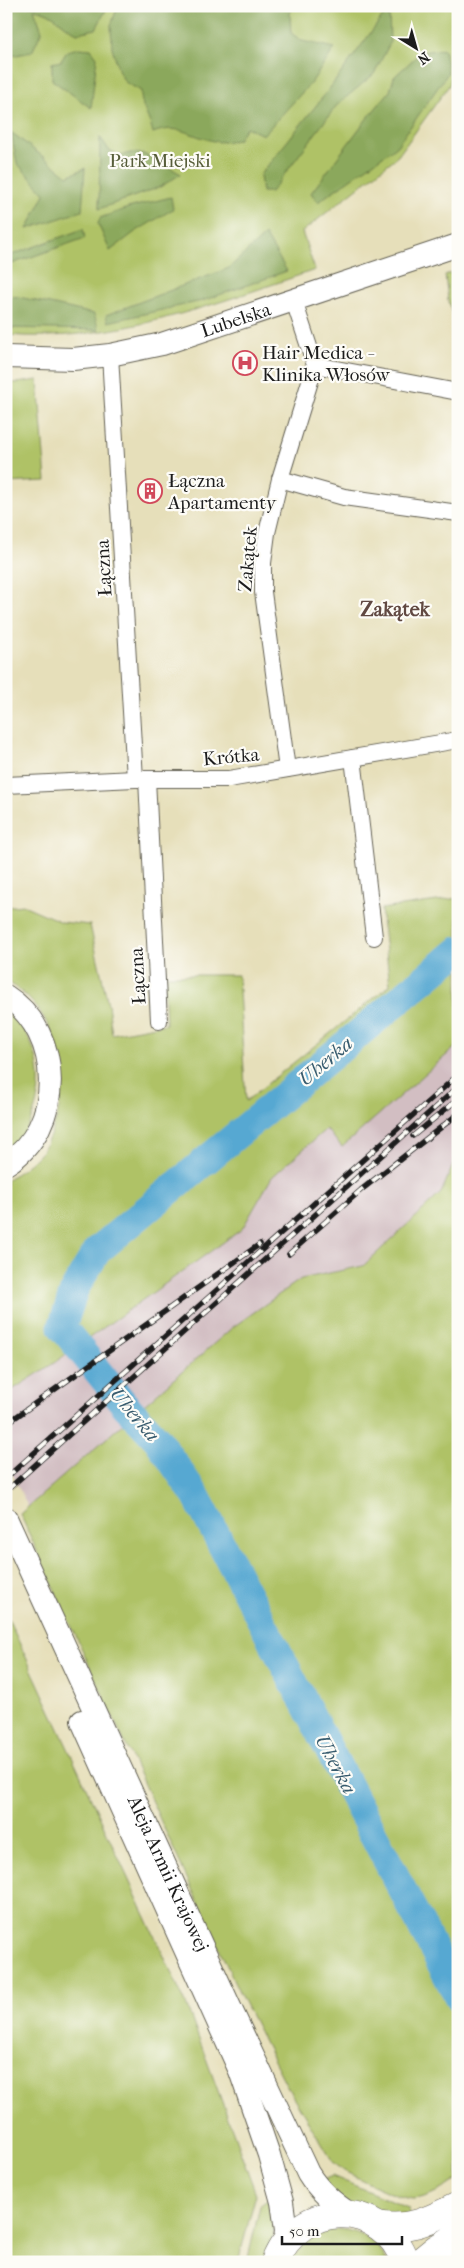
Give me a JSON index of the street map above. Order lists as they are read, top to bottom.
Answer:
{
  "streets": {
    "main road": ["Lubelska", "Aleja Armii Krajowej"],
    "street": ["Zakątek", "Łączna", "Krótka"]
  },
  "crossings": [
    ["Lubelska", "Łączna"],
    ["Zakątek", "Krótka"],
    ["Łączna", "Krótka"]
  ],
  "districts": ["Zakątek"],
  "water": ["Uherka"],
  "parks": ["Park Miejski"],
  "places": {
    "hospital": ["Hair Medica - Klinika Włosów"],
    "building": ["Łączna Apartamenty"]
  },
  "scale_bar": "50 m",
  "north": "bottom right"
}
